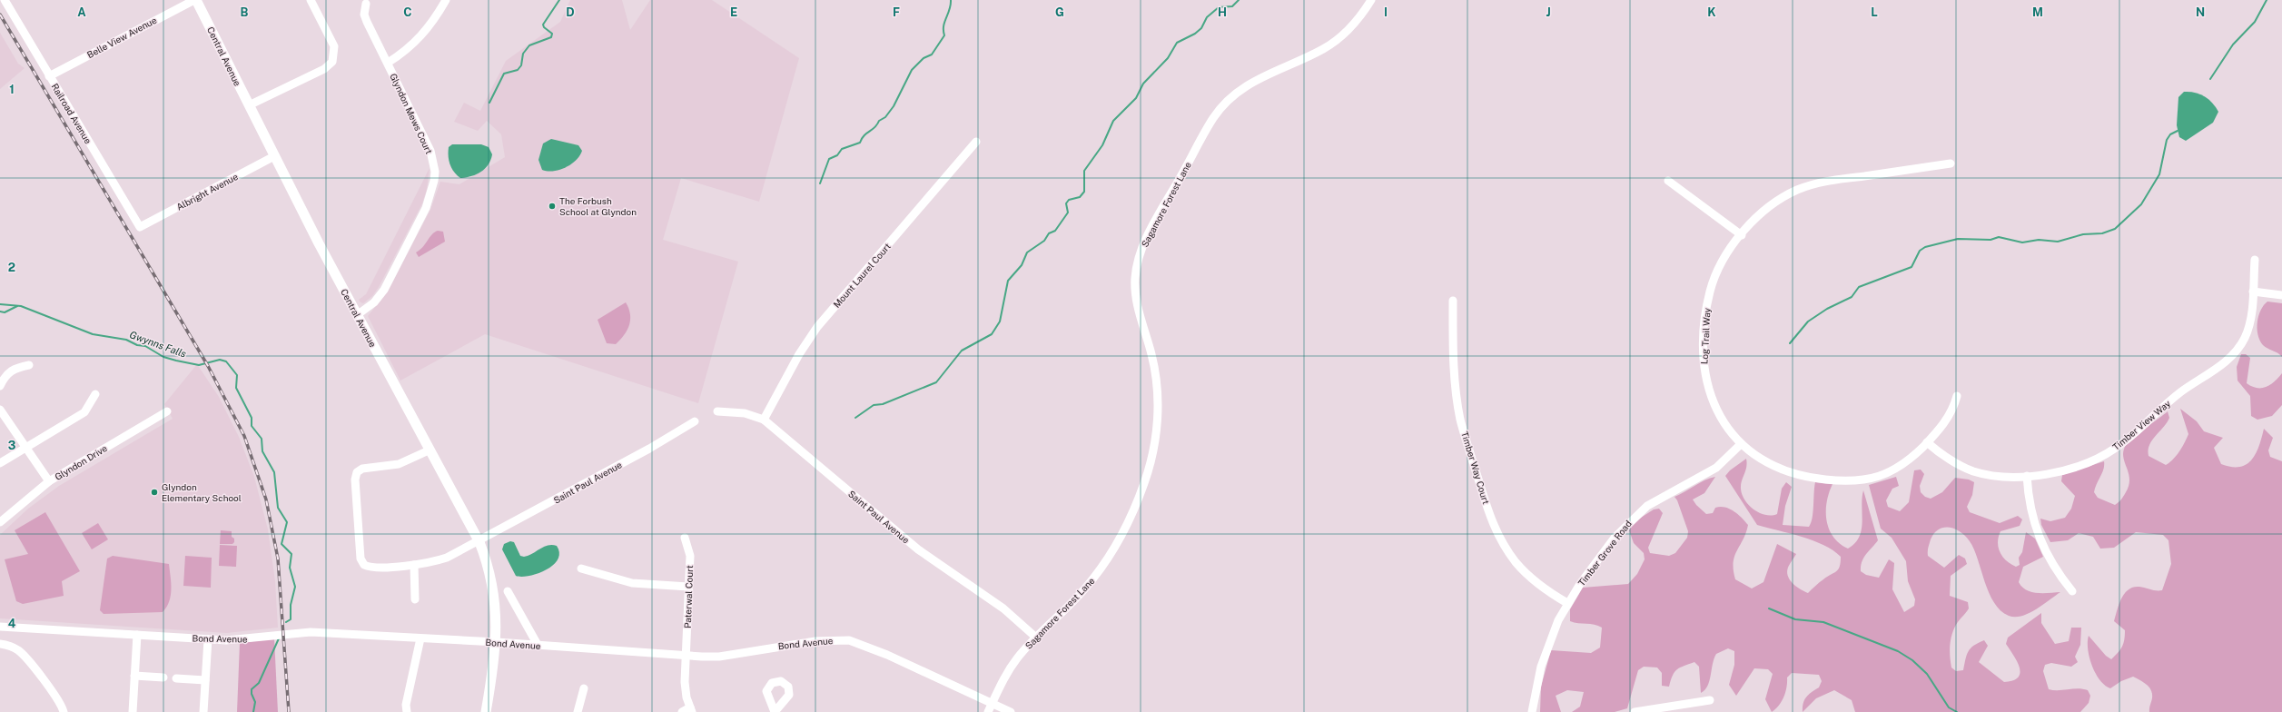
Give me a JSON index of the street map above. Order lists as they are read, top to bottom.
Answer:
{
  "streets": {
    "main road": ["Central Avenue"],
    "street": [
      "Belle View Avenue",
      "Railroad Avenue",
      "Glyndon Mews Court",
      "Albright Avenue",
      "Sagamore Forest Lane",
      "Mount Laurel Court",
      "Log Trail Way",
      "Timber View Way",
      "Glyndon Drive",
      "Timber Way Court",
      "Saint Paul Avenue",
      "Timber Grove Road",
      "Paterwal Court",
      "Bond Avenue"
    ]
  },
  "crossings": [
    ["Belle View Avenue", "Central Avenue"],
    ["Belle View Avenue", "Railroad Avenue"],
    ["Central Avenue", "Glyndon Mews Court"],
    ["Central Avenue", "Albright Avenue"],
    ["Central Avenue", "Saint Paul Avenue"],
    ["Central Avenue", "Bond Avenue"],
    ["Railroad Avenue", "Albright Avenue"],
    ["Sagamore Forest Lane", "Saint Paul Avenue"],
    ["Sagamore Forest Lane", "Bond Avenue"],
    ["Mount Laurel Court", "Saint Paul Avenue"],
    ["Log Trail Way", "Timber View Way"],
    ["Log Trail Way", "Timber Grove Road"],
    ["Timber Way Court", "Timber Grove Road"],
    ["Paterwal Court", "Bond Avenue"]
  ],
  "water": ["Gwynns Falls"],
  "places": ["The Forbush School at Glyndon", "Glyndon Elementary School"],
  "grid": {
    "columns": [
      "A",
      "B",
      "C",
      "D",
      "E",
      "F",
      "G",
      "H",
      "I",
      "J",
      "K",
      "L",
      "M",
      "N"
    ],
    "rows": [
      "1",
      "2",
      "3",
      "4"
    ]
  }
}
